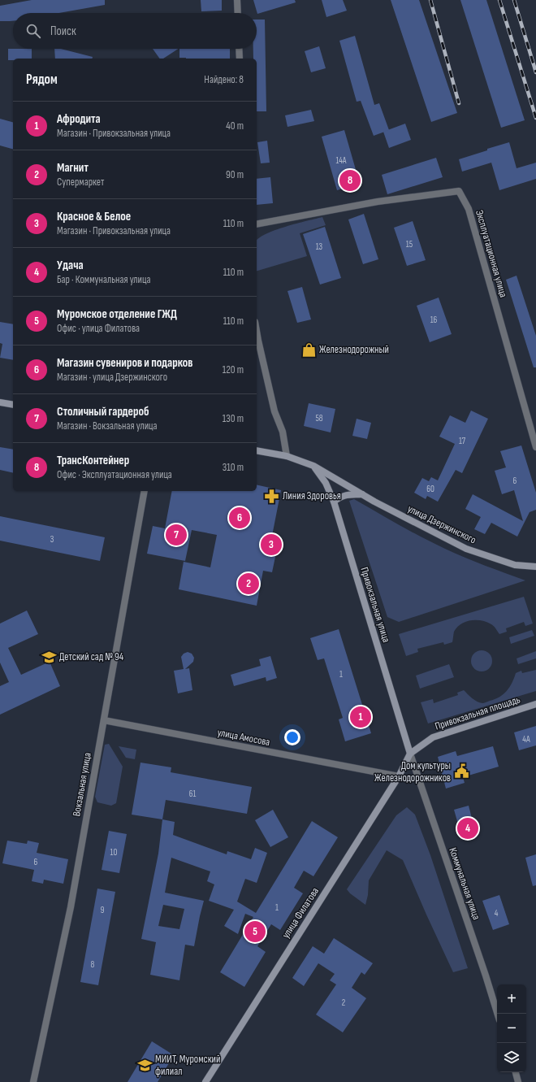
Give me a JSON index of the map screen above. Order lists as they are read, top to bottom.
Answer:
{
  "streets": {
    "street": [
      "Эксплуатационная улица",
      "улица Дзержинского",
      "Привокзальная улица",
      "Привокзальная площадь",
      "улица Амосова",
      "Вокзальная улица",
      "Коммунальная улица",
      "улица Филатова"
    ]
  },
  "crossings": [
    ["улица Дзержинского", "Привокзальная улица"],
    ["Привокзальная улица", "Привокзальная площадь"],
    ["Привокзальная улица", "Коммунальная улица"],
    ["Привокзальная улица", "улица Филатова"],
    ["Привокзальная площадь", "Коммунальная улица"],
    ["Привокзальная площадь", "улица Филатова"],
    ["улица Амосова", "Вокзальная улица"],
    ["улица Амосова", "улица Филатова"],
    ["Коммунальная улица", "улица Филатова"]
  ],
  "places": {
    "shop": ["Железнодорожный"],
    "pharmacy": ["Линия Здоровья"],
    "school or university": ["Детский сад № 94", "МИИТ, Муромский филиал"],
    "public building": ["Дом культуры Железнодорожников"]
  },
  "house_numbers": [
    "14А",
    "15",
    "13",
    "16",
    "58",
    "17",
    "6",
    "60",
    "3",
    "1",
    "4А",
    "61",
    "10",
    "6",
    "1",
    "9",
    "4",
    "8",
    "2"
  ],
  "page": {
    "search": "Поиск",
    "heading": ["Рядом", "Найдено: 8"],
    "list": [
      {
        "mark": "1",
        "name": "Афродита",
        "note": "Магазин · Привокзальная улица",
        "value": "40 m"
      },
      {
        "mark": "2",
        "name": "Магнит",
        "note": "Супермаркет",
        "value": "90 m"
      },
      {
        "mark": "3",
        "name": "Красное & Белое",
        "note": "Магазин · Привокзальная улица",
        "value": "110 m"
      },
      {
        "mark": "4",
        "name": "Удача",
        "note": "Бар · Коммунальная улица",
        "value": "110 m"
      },
      {
        "mark": "5",
        "name": "Муромское отделение ГЖД",
        "note": "Офис · улица Филатова",
        "value": "110 m"
      },
      {
        "mark": "6",
        "name": "Магазин сувениров и подарков",
        "note": "Магазин · улица Дзержинского",
        "value": "120 m"
      },
      {
        "mark": "7",
        "name": "Столичный гардероб",
        "note": "Магазин · Вокзальная улица",
        "value": "130 m"
      },
      {
        "mark": "8",
        "name": "ТрансКонтейнер",
        "note": "Офис · Эксплуатационная улица",
        "value": "310 m"
      }
    ],
    "pins": [
      "8",
      "6",
      "7",
      "3",
      "2",
      "1",
      "4",
      "5"
    ],
    "map_buttons": ["+", "−"]
  }
}
